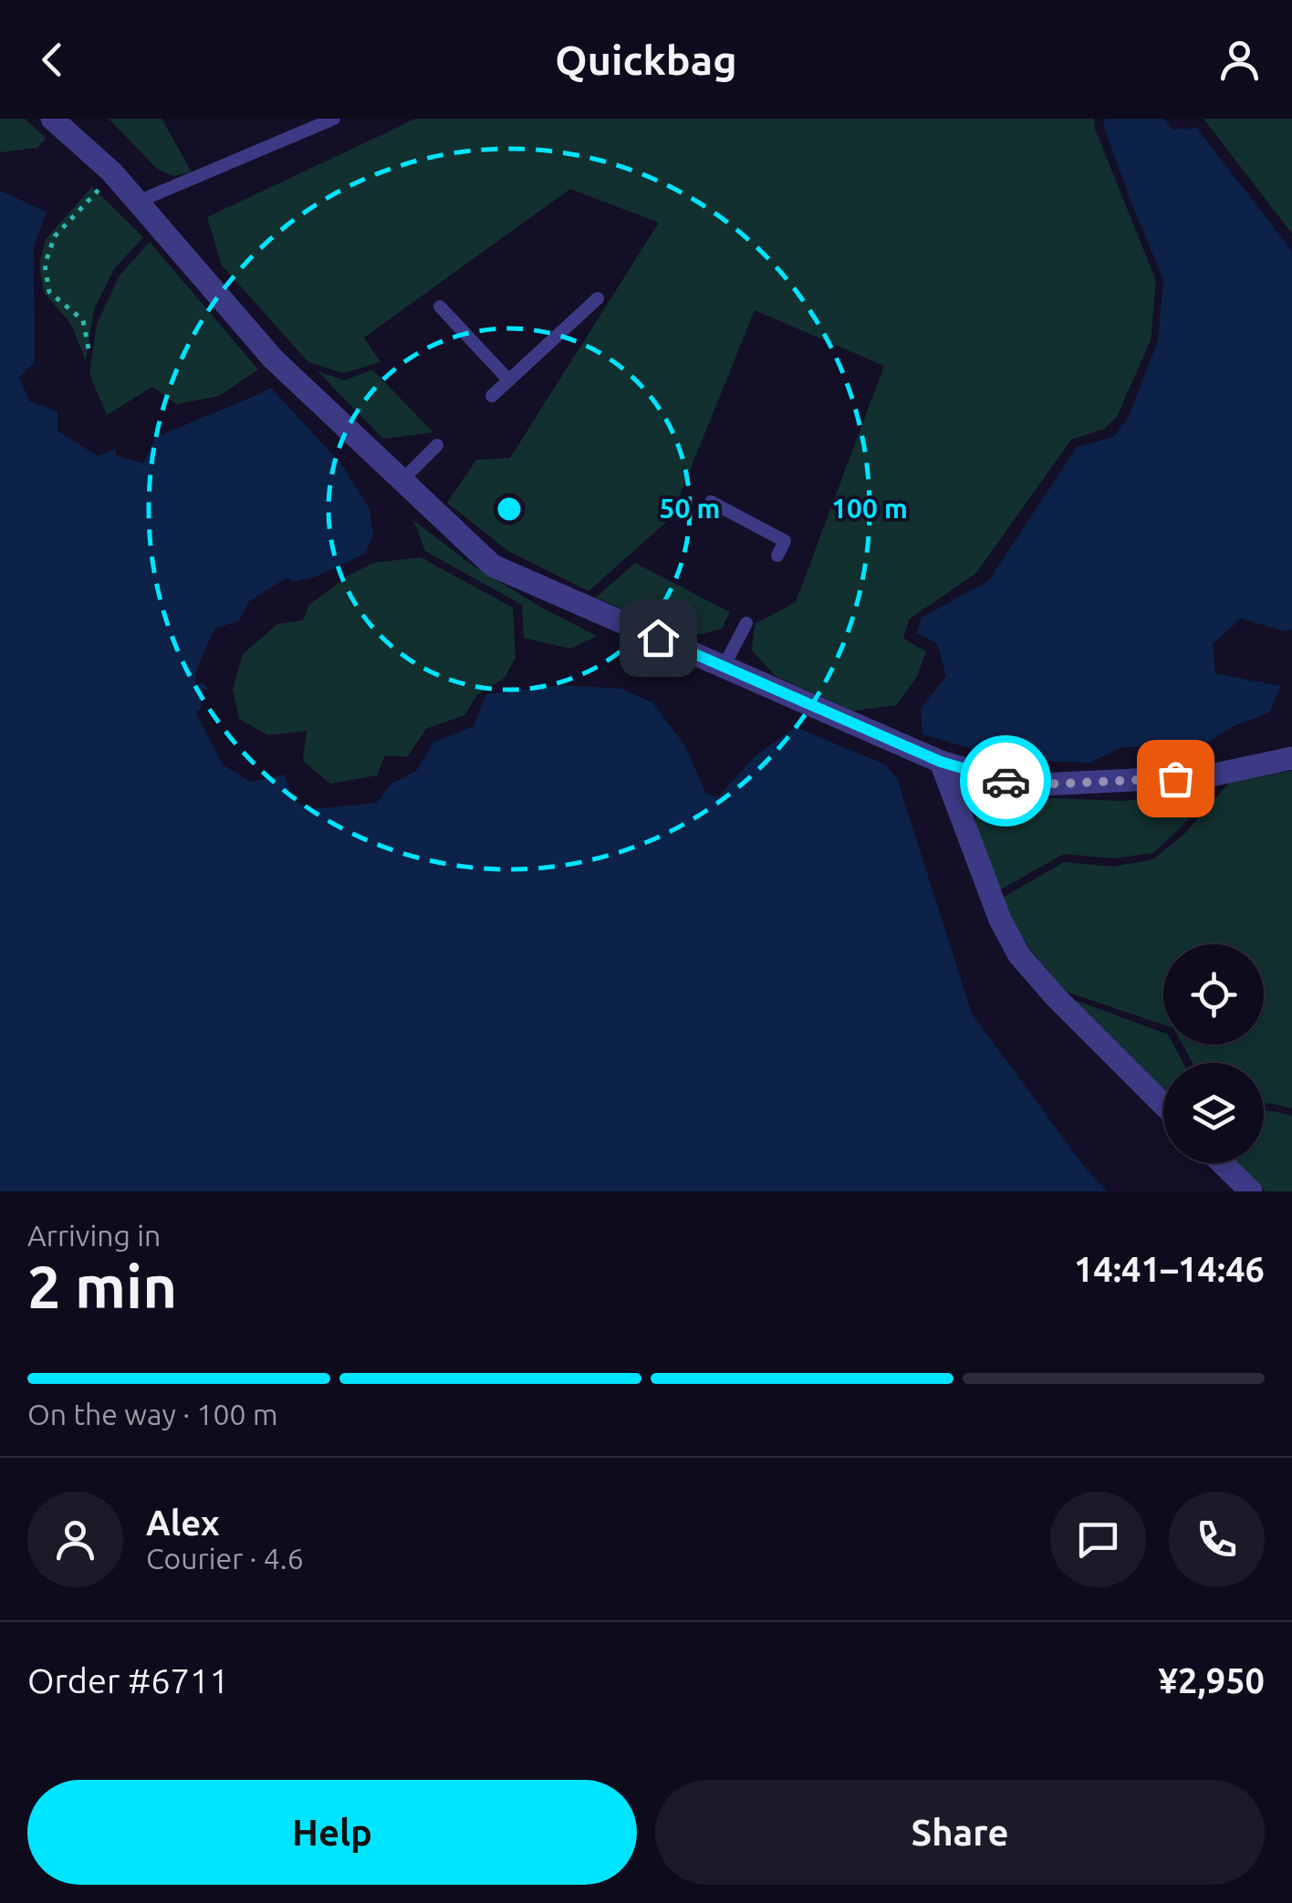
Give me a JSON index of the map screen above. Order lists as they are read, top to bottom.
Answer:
{
  "page": {
    "header": "Quickbag",
    "heading": ["2 min", "Arriving in", "14:41–14:46"],
    "panel": [
      "Alex",
      "Courier · 4.6",
      "Order #6711",
      "¥2,950"
    ],
    "bar": "On the way · 100 m",
    "buttons": ["Help", "Share"]
  },
  "rings": ["50 m", "100 m"]
}
